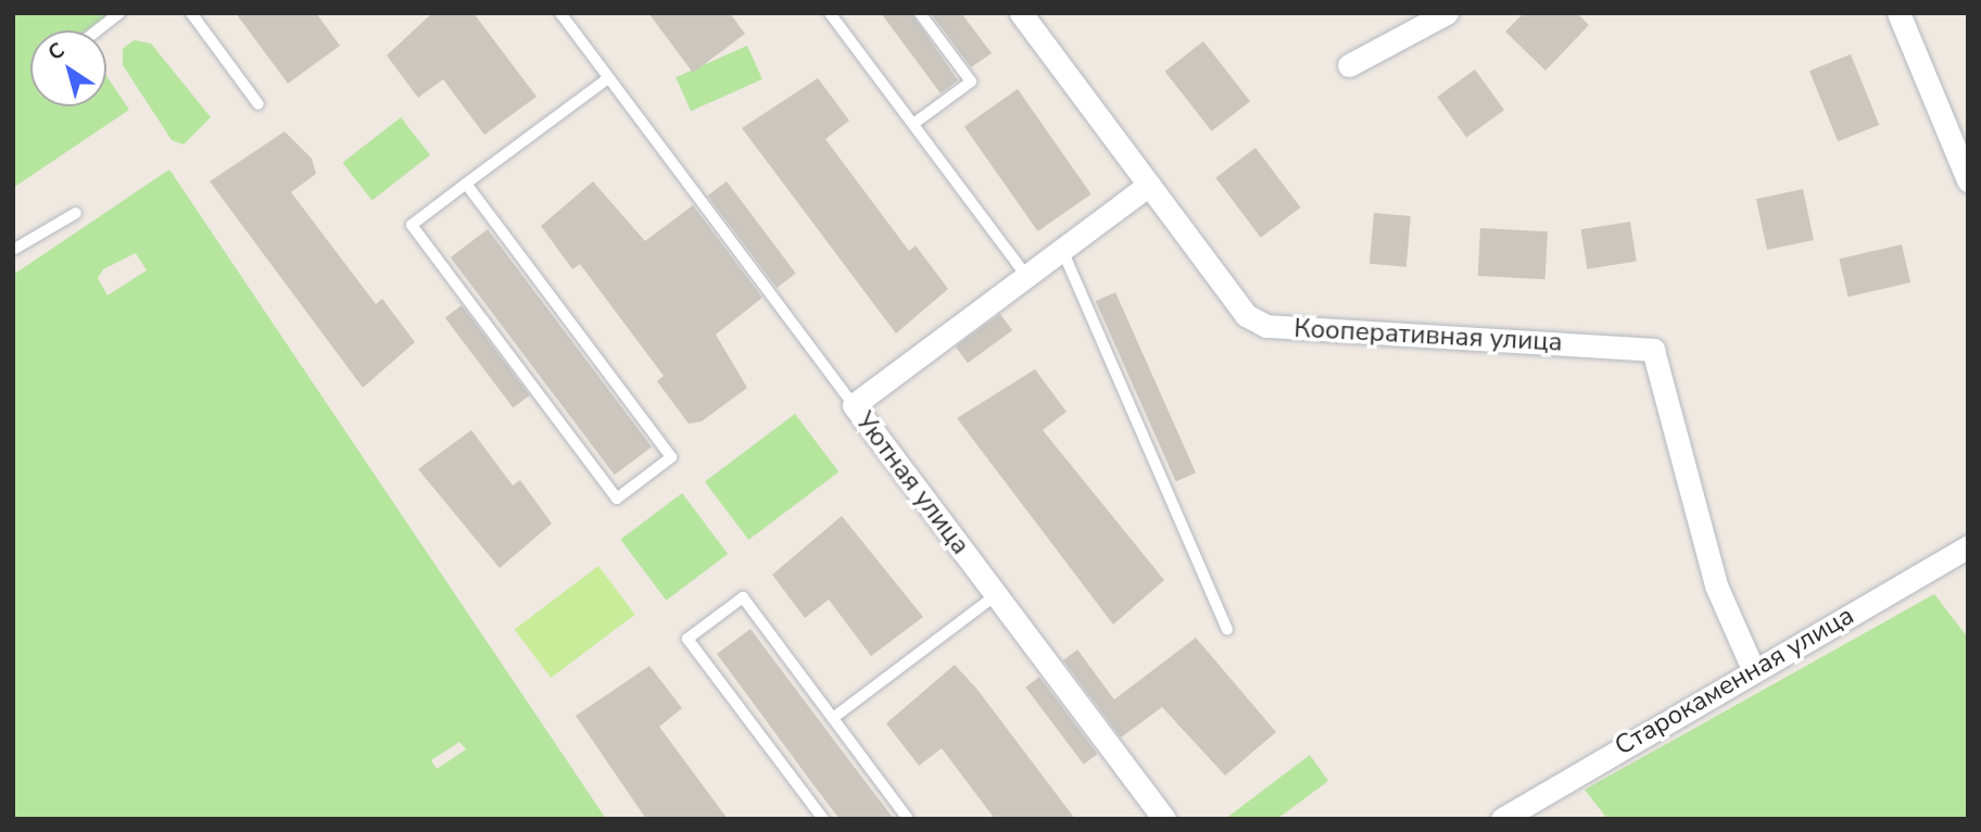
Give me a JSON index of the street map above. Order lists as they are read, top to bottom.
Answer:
{
  "streets": {
    "street": ["Кооперативная улица", "Уютная улица", "Старокаменная улица"]
  },
  "crossings": [
    ["Кооперативная улица", "Уютная улица"],
    ["Кооперативная улица", "Старокаменная улица"]
  ],
  "north": "top left"
}
